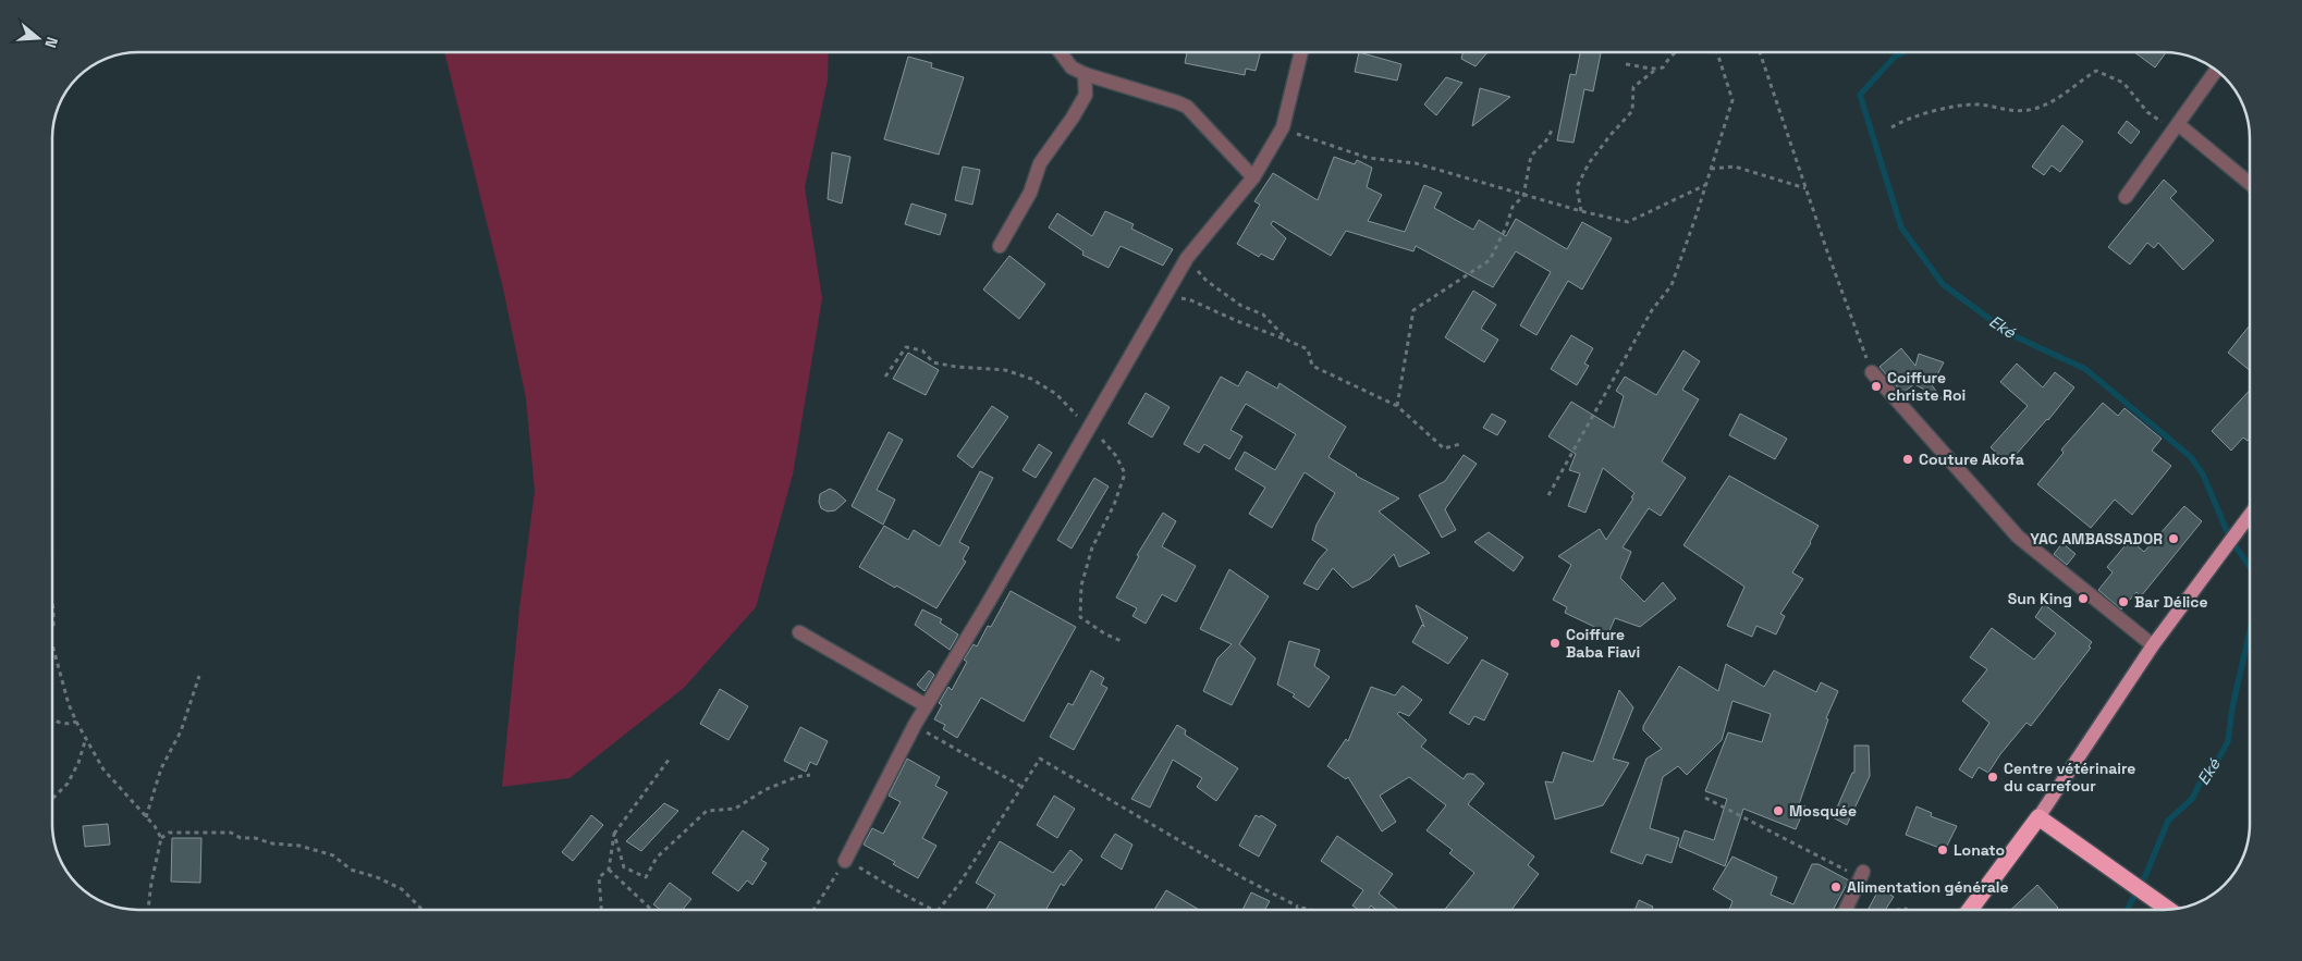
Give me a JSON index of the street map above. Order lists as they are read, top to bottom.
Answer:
{
  "water": ["Eké"],
  "places": [
    "Coiffure christe Roi",
    "Couture Akofa",
    "YAC AMBASSADOR",
    "Sun King",
    "Bar Délice",
    "Coiffure Baba Fiavi",
    "Centre vétérinaire du carrefour",
    "Mosquée",
    "Lonato",
    "Alimentation générale"
  ],
  "north": "right"
}
